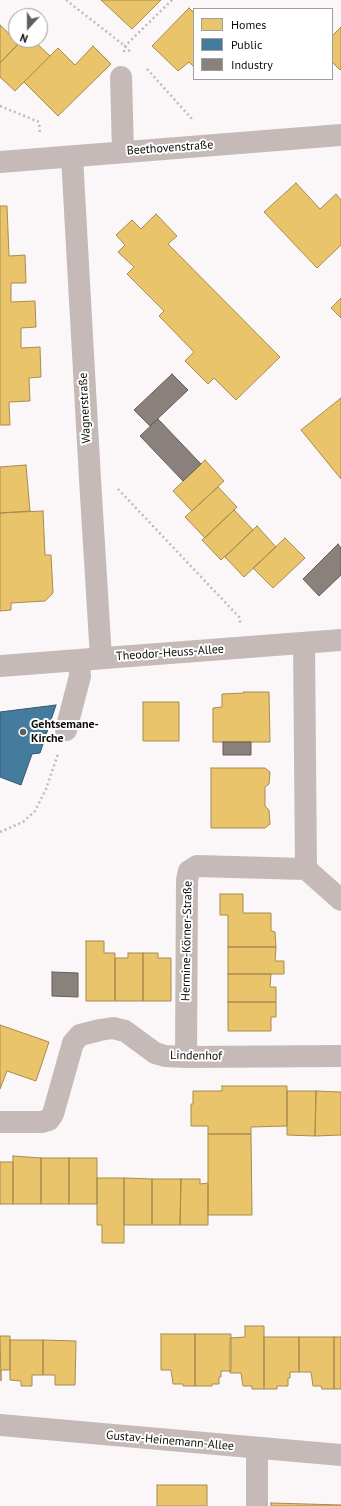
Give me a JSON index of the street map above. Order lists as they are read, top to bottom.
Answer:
{
  "streets": {
    "street": [
      "Beethovenstraße",
      "Wagnerstraße",
      "Theodor-Heuss-Allee",
      "Hermine-Körner-Straße",
      "Lindenhof",
      "Gustav-Heinemann-Allee"
    ]
  },
  "crossings": [
    ["Beethovenstraße", "Wagnerstraße"],
    ["Wagnerstraße", "Theodor-Heuss-Allee"],
    ["Hermine-Körner-Straße", "Lindenhof"]
  ],
  "places": ["Gehtsemane- Kirche"],
  "legend": ["Homes", "Public", "Industry"],
  "north": "bottom"
}
